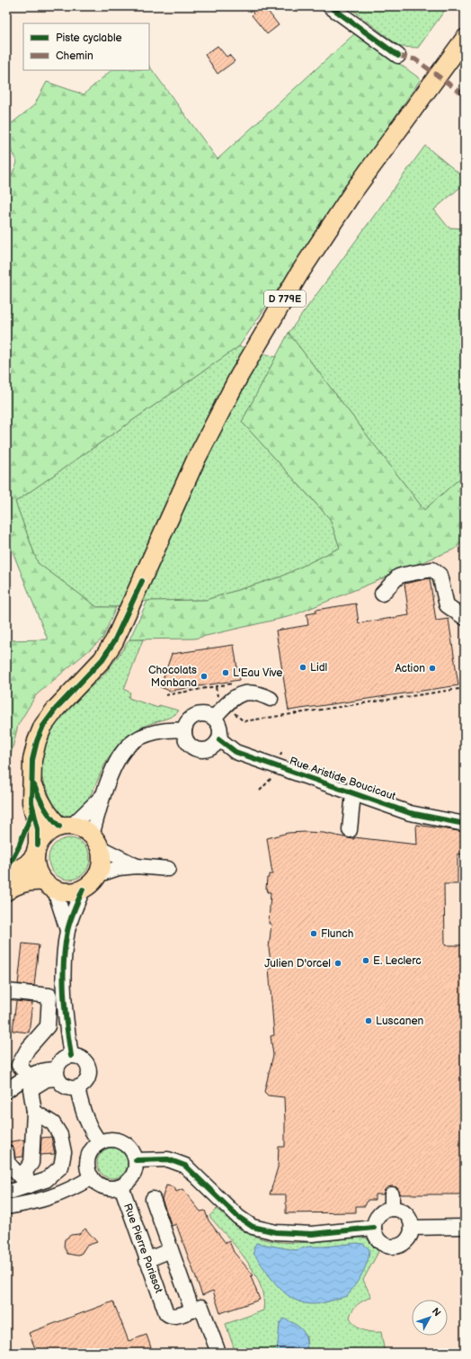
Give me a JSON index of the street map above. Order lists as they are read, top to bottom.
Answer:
{
  "streets": {
    "main road": ["D 779E"],
    "street": ["Rue Aristide Boucicaut", "Rue Pierre Parissot"]
  },
  "places": [
    "Lidl",
    "Action",
    "L'Eau Vive",
    "Chocolats Monbana",
    "Flunch",
    "E. Leclerc",
    "Julien D'orcel",
    "Luscanen"
  ],
  "legend": ["Piste cyclable", "Chemin"],
  "north": "top right"
}
